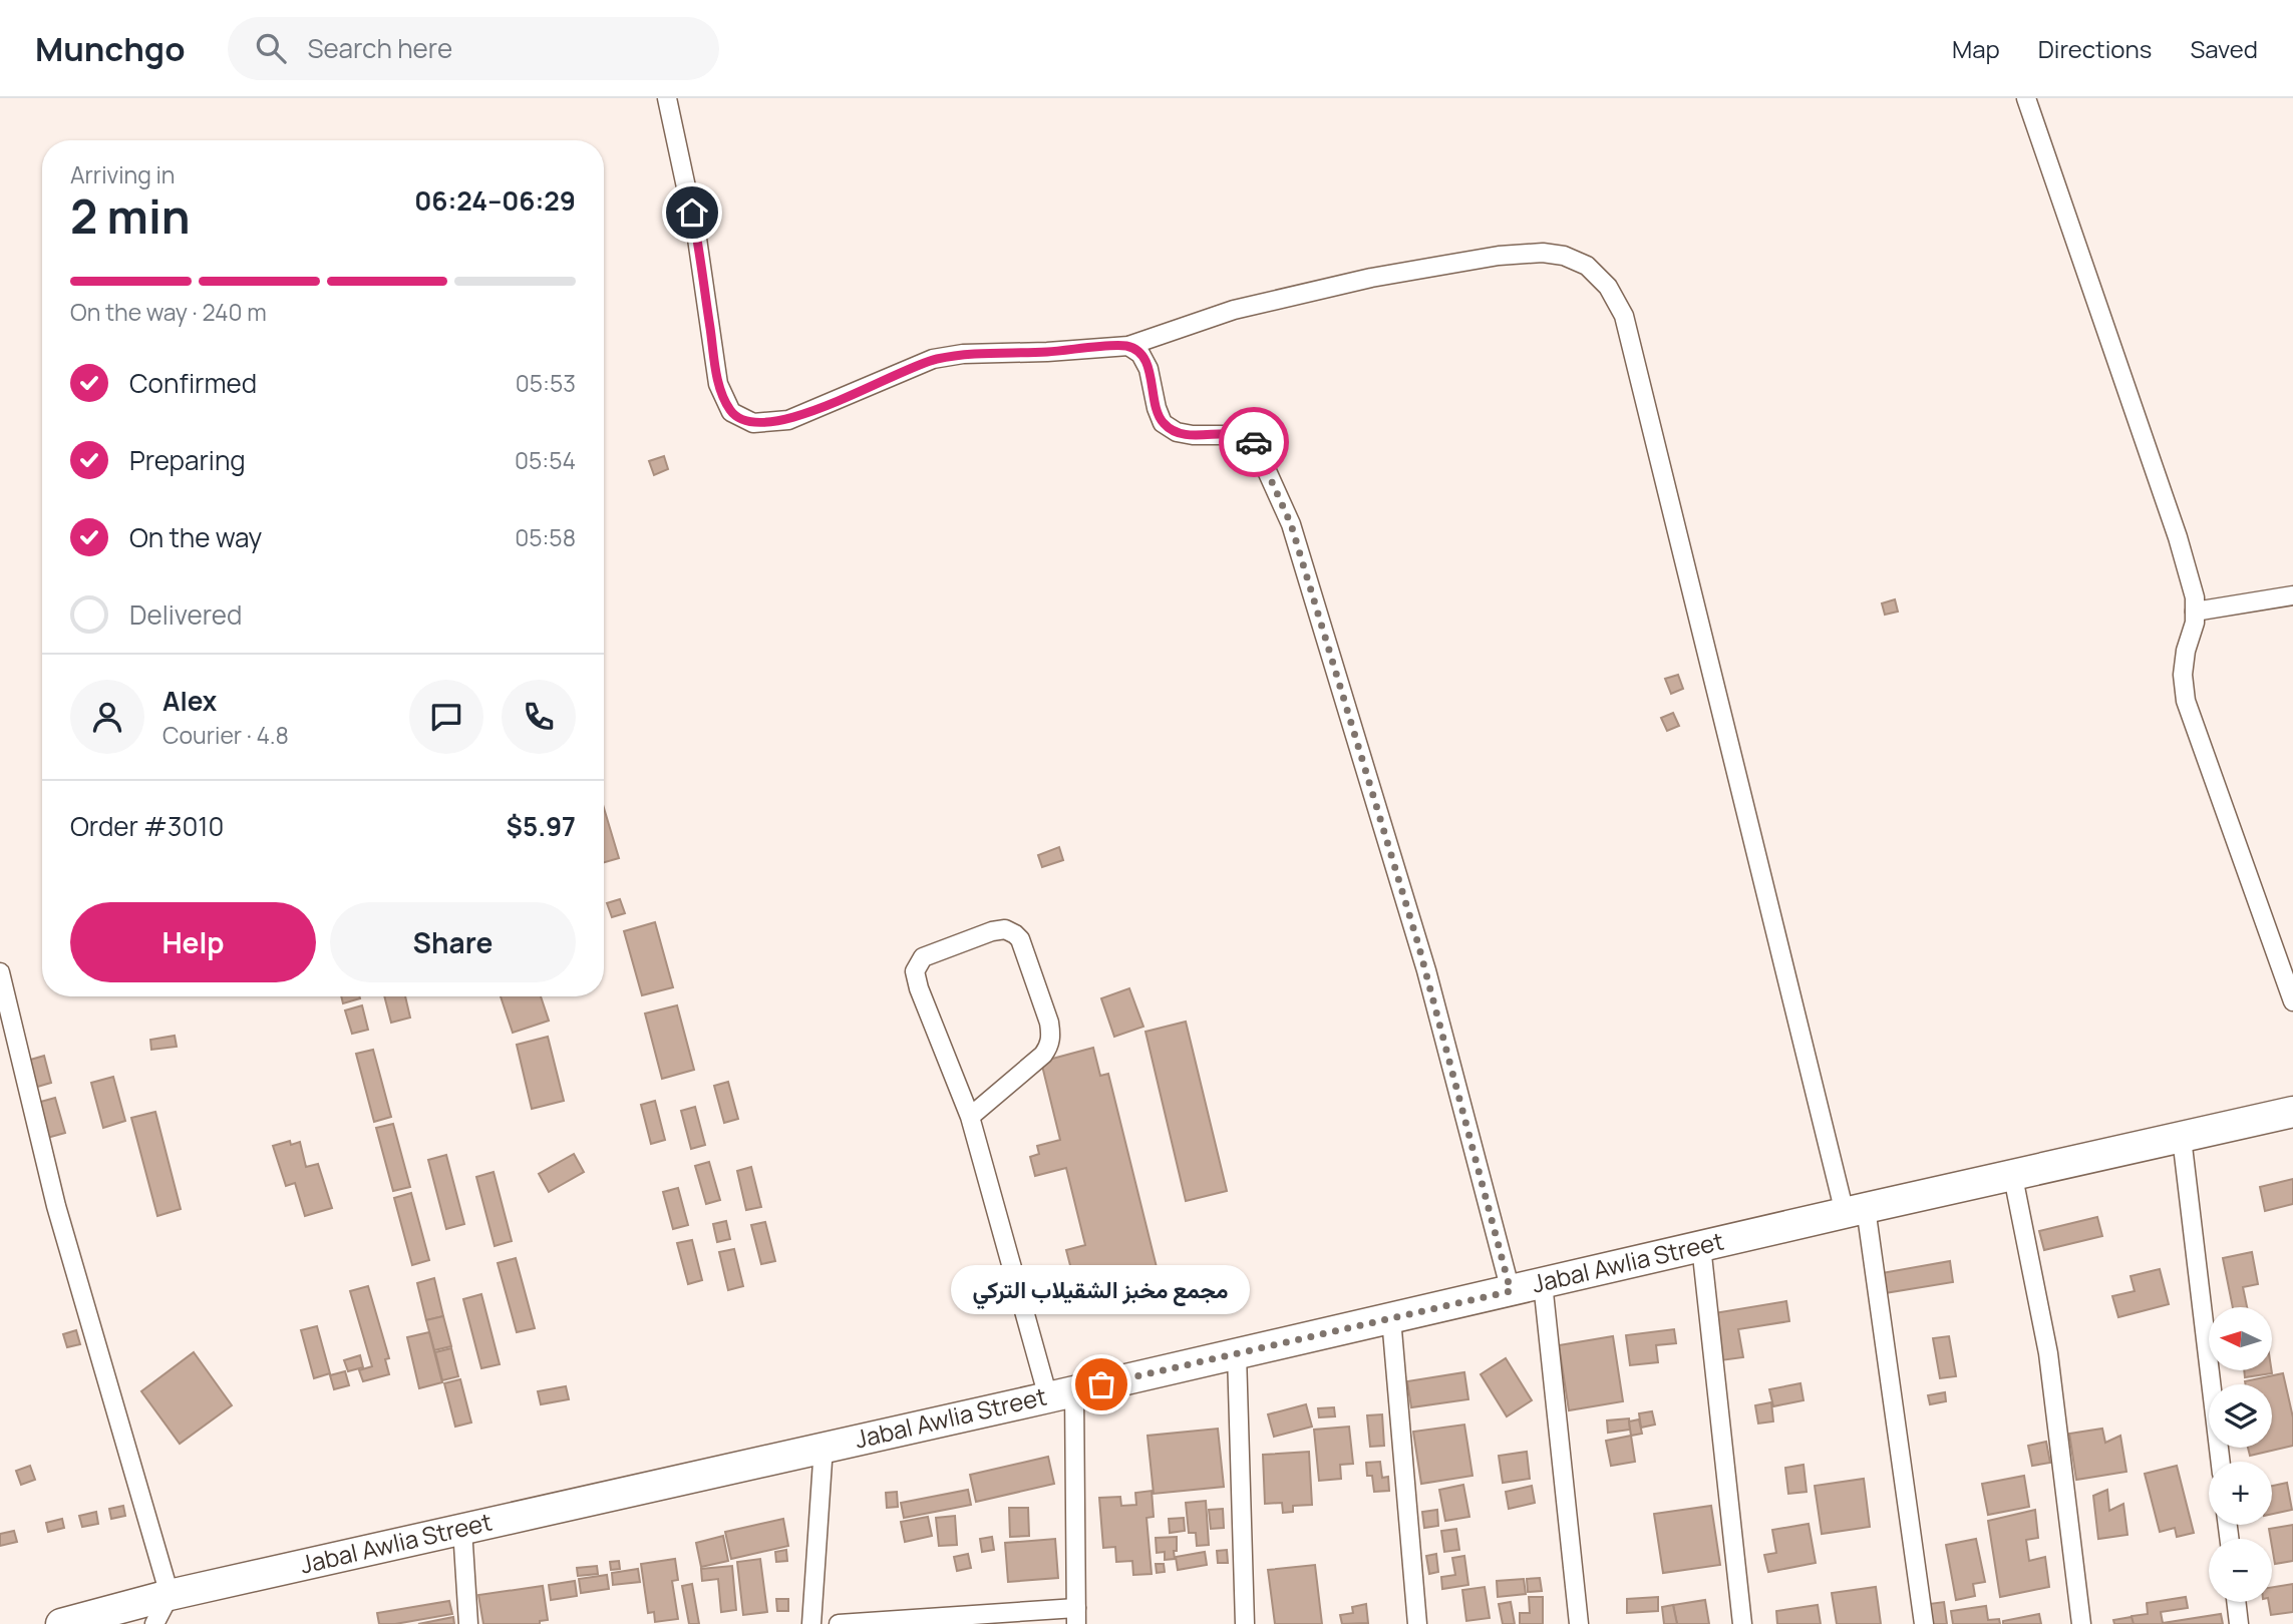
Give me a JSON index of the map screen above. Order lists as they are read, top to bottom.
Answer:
{
  "streets": {
    "highway": ["Jabal Awlia Street"]
  },
  "places": ["مجمع مخبز الشقيلاب التركي"],
  "north": "left",
  "page": {
    "header": "Munchgo",
    "search": "Search here",
    "nav": ["Map", "Directions", "Saved"],
    "heading": ["2 min", "Arriving in", "06:24–06:29"],
    "panel": [
      "Alex",
      "Courier · 4.8",
      "Order #3010",
      "$5.97"
    ],
    "bar": "On the way · 240 m",
    "list": [
      ["Confirmed", "05:53"],
      ["Preparing", "05:54"],
      ["On the way", "05:58"],
      "Delivered"
    ],
    "buttons": ["Help", "Share"],
    "bubble": "مجمع مخبز الشقيلاب التركي",
    "map_buttons": ["+", "−"]
  }
}
